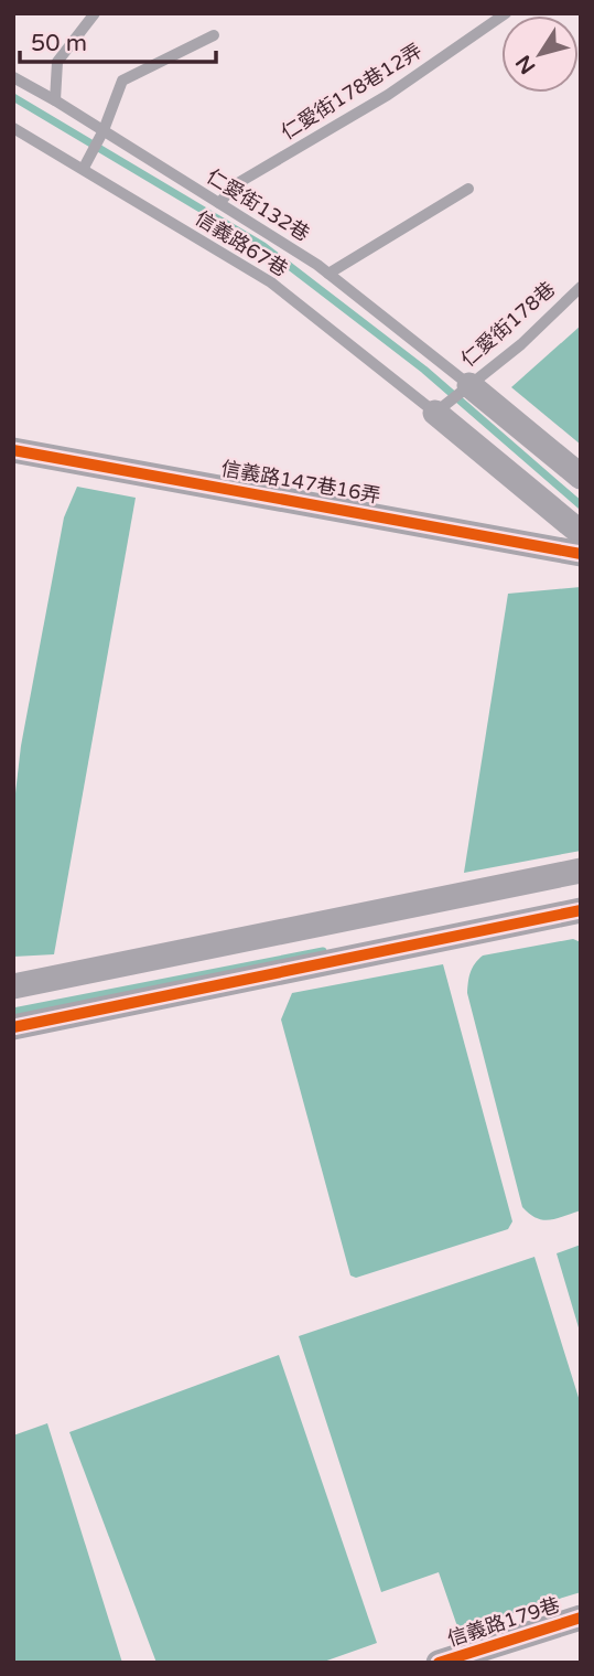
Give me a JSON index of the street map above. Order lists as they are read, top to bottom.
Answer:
{
  "streets": {
    "street": ["信義路147巷16弄", "信義路179巷"],
    "lane": [
      "仁愛街178巷12弄",
      "仁愛街132巷",
      "信義路67巷",
      "仁愛街178巷"
    ]
  },
  "crossings": [
    ["仁愛街178巷12弄", "仁愛街132巷"],
    ["仁愛街132巷", "仁愛街178巷"],
    ["信義路67巷", "仁愛街178巷"]
  ],
  "scale_bar": "50 m",
  "north": "bottom left"
}
